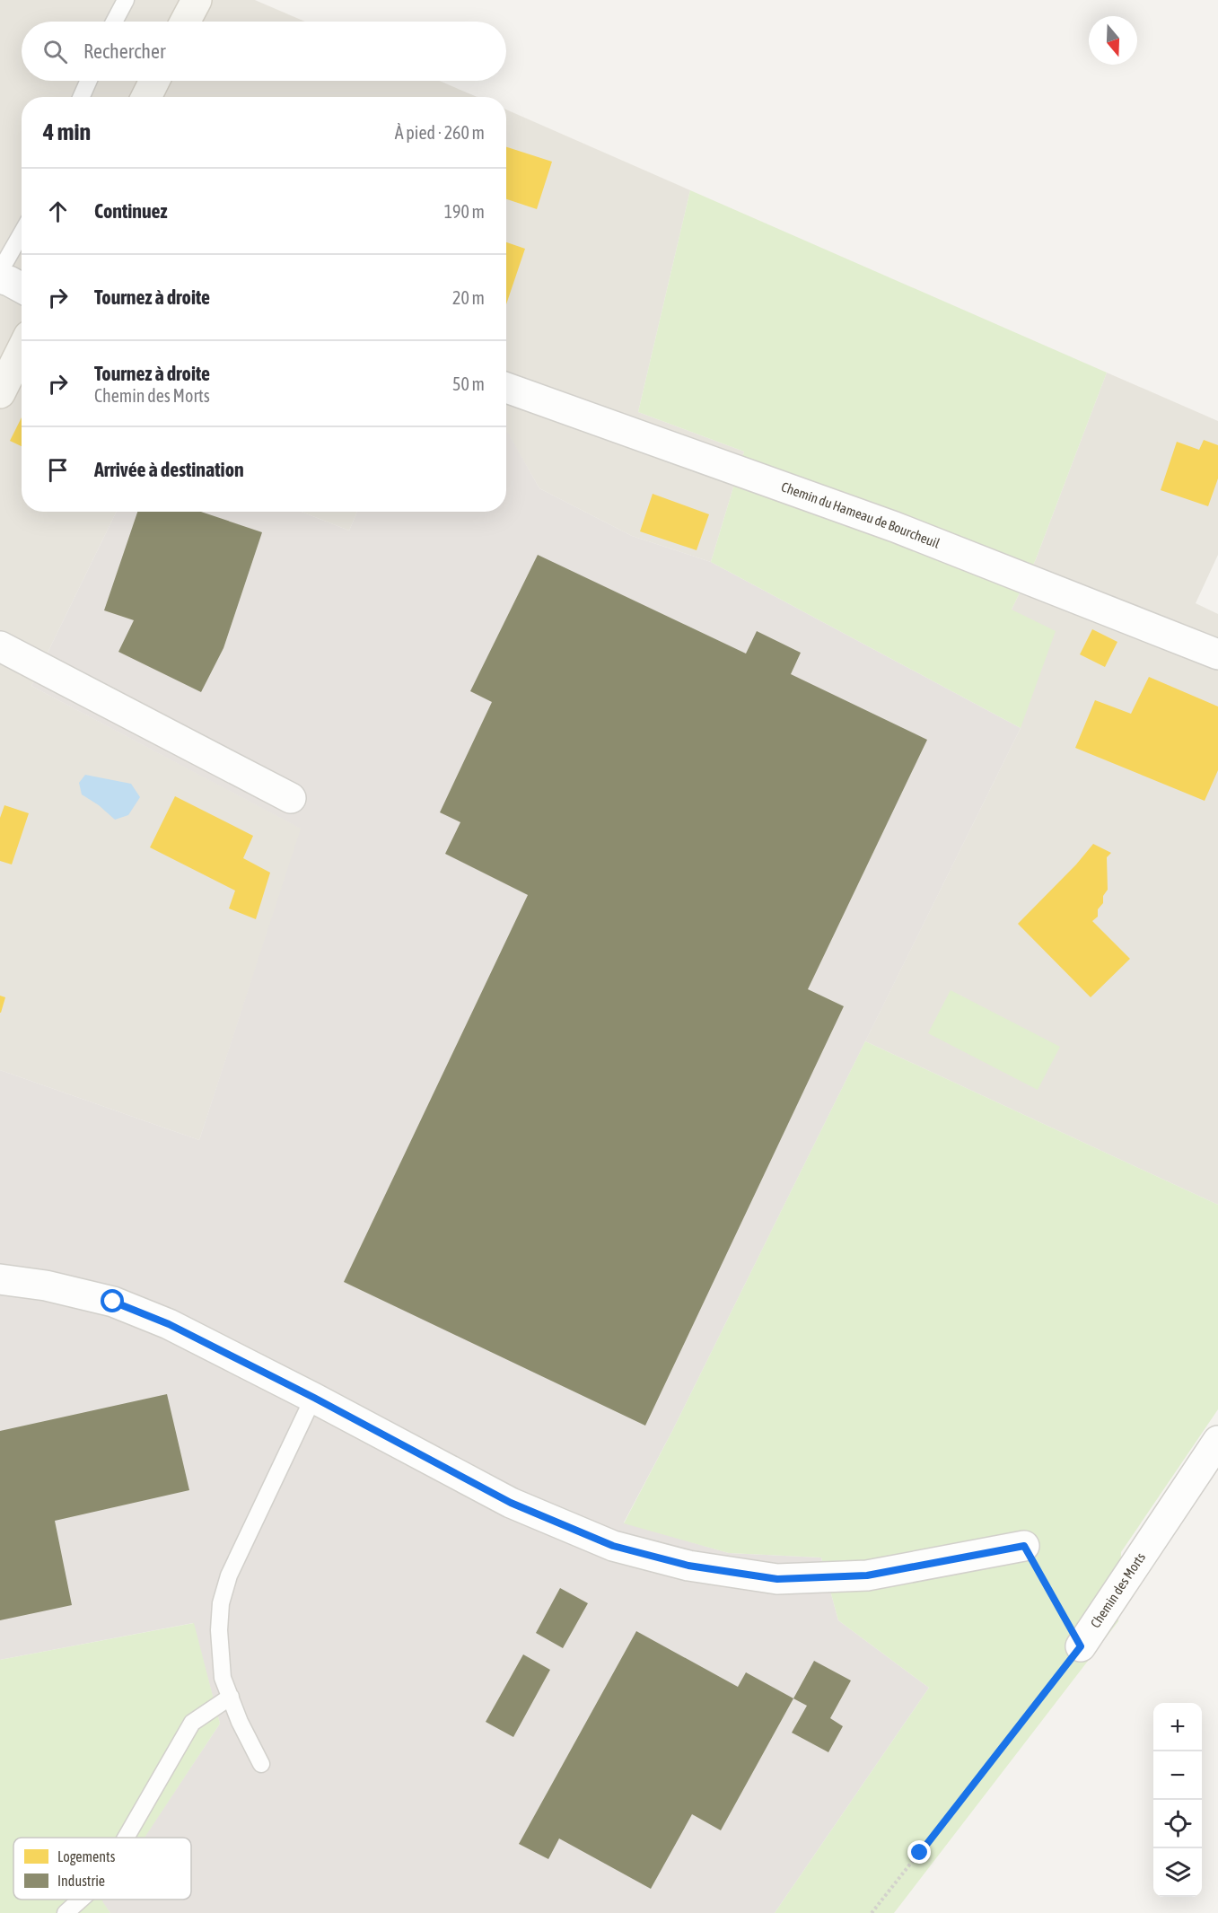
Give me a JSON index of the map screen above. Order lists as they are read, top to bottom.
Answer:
{
  "streets": {
    "street": ["Chemin du Hameau de Bourcheuil", "Chemin des Morts"]
  },
  "legend": ["Logements", "Industrie"],
  "north": "bottom",
  "page": {
    "search": "Rechercher",
    "heading": ["4 min", "À pied · 260 m"],
    "list": [
      ["Continuez", "190 m"],
      ["Tournez à droite", "20 m"],
      ["Tournez à droite", "Chemin des Morts", "50 m"],
      "Arrivée à destination"
    ],
    "map_buttons": ["+", "−"]
  }
}
